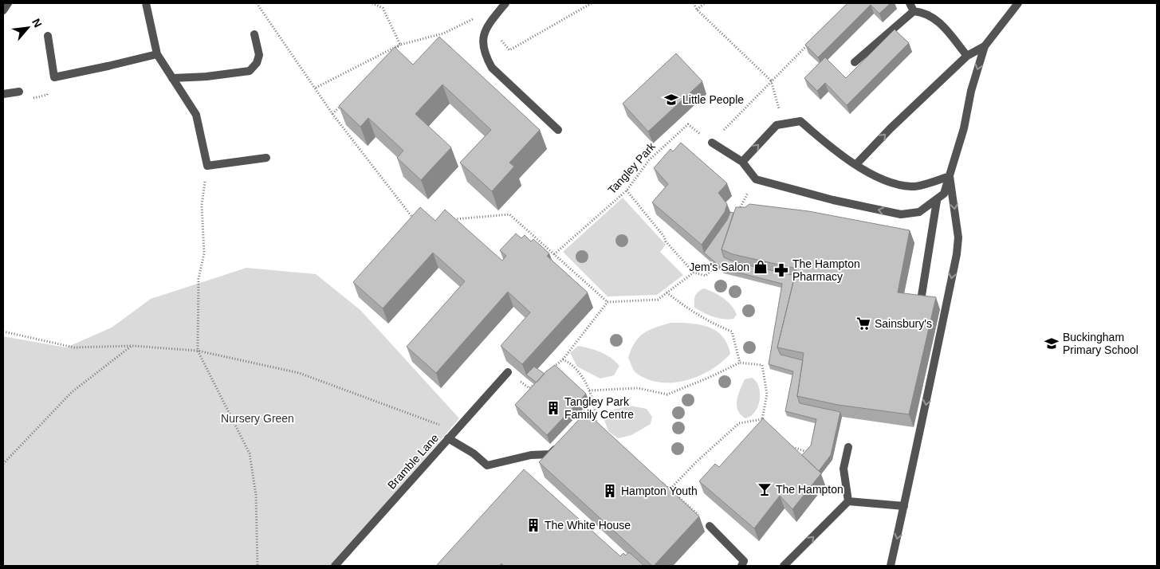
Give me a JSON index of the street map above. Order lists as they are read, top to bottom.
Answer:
{
  "streets": {
    "street": ["Bramble Lane"],
    "path": ["Tangley Park"]
  },
  "parks": ["Nursery Green"],
  "places": {
    "school or university": ["Little People", "Buckingham Primary School"],
    "shop": ["Jem's Salon"],
    "pharmacy": ["The Hampton Pharmacy"],
    "supermarket": ["Sainsbury's"],
    "building": ["Tangley Park Family Centre", "Hampton Youth", "The White House"],
    "bar": ["The Hampton"]
  },
  "north": "top right"
}
